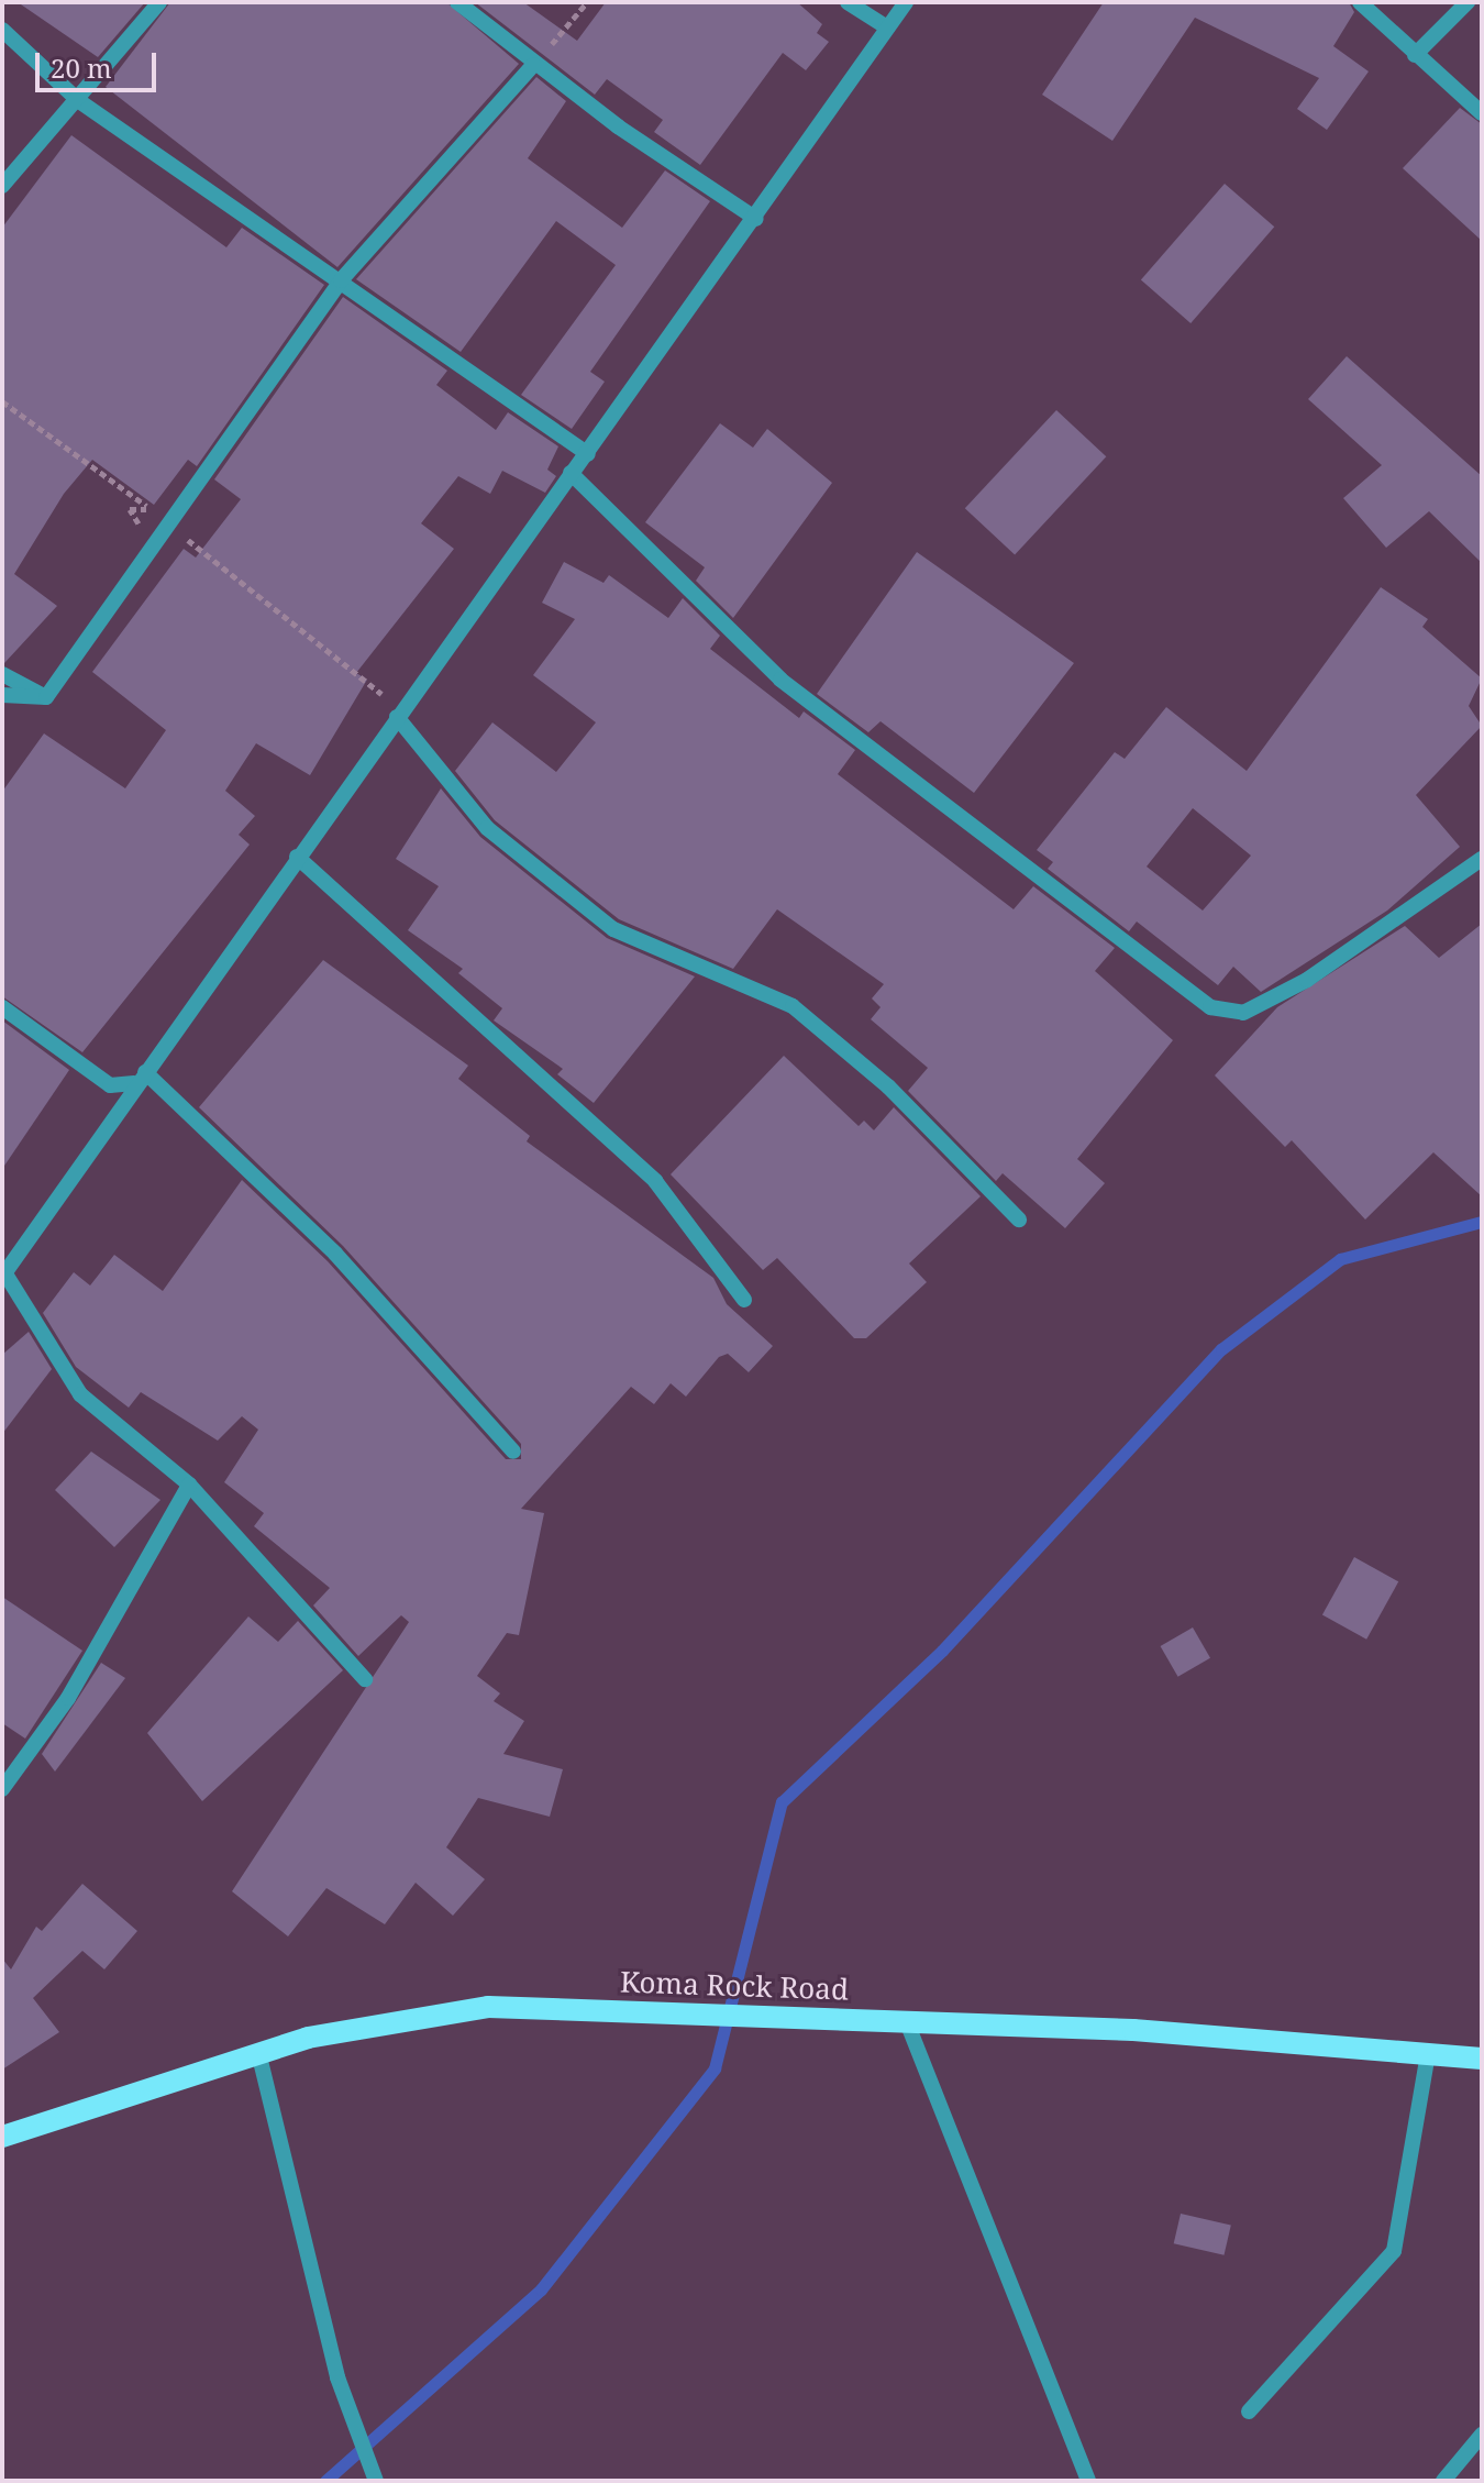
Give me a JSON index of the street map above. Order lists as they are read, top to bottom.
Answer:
{
  "streets": {
    "main road": ["Koma Rock Road"]
  },
  "scale_bar": "20 m"
}
